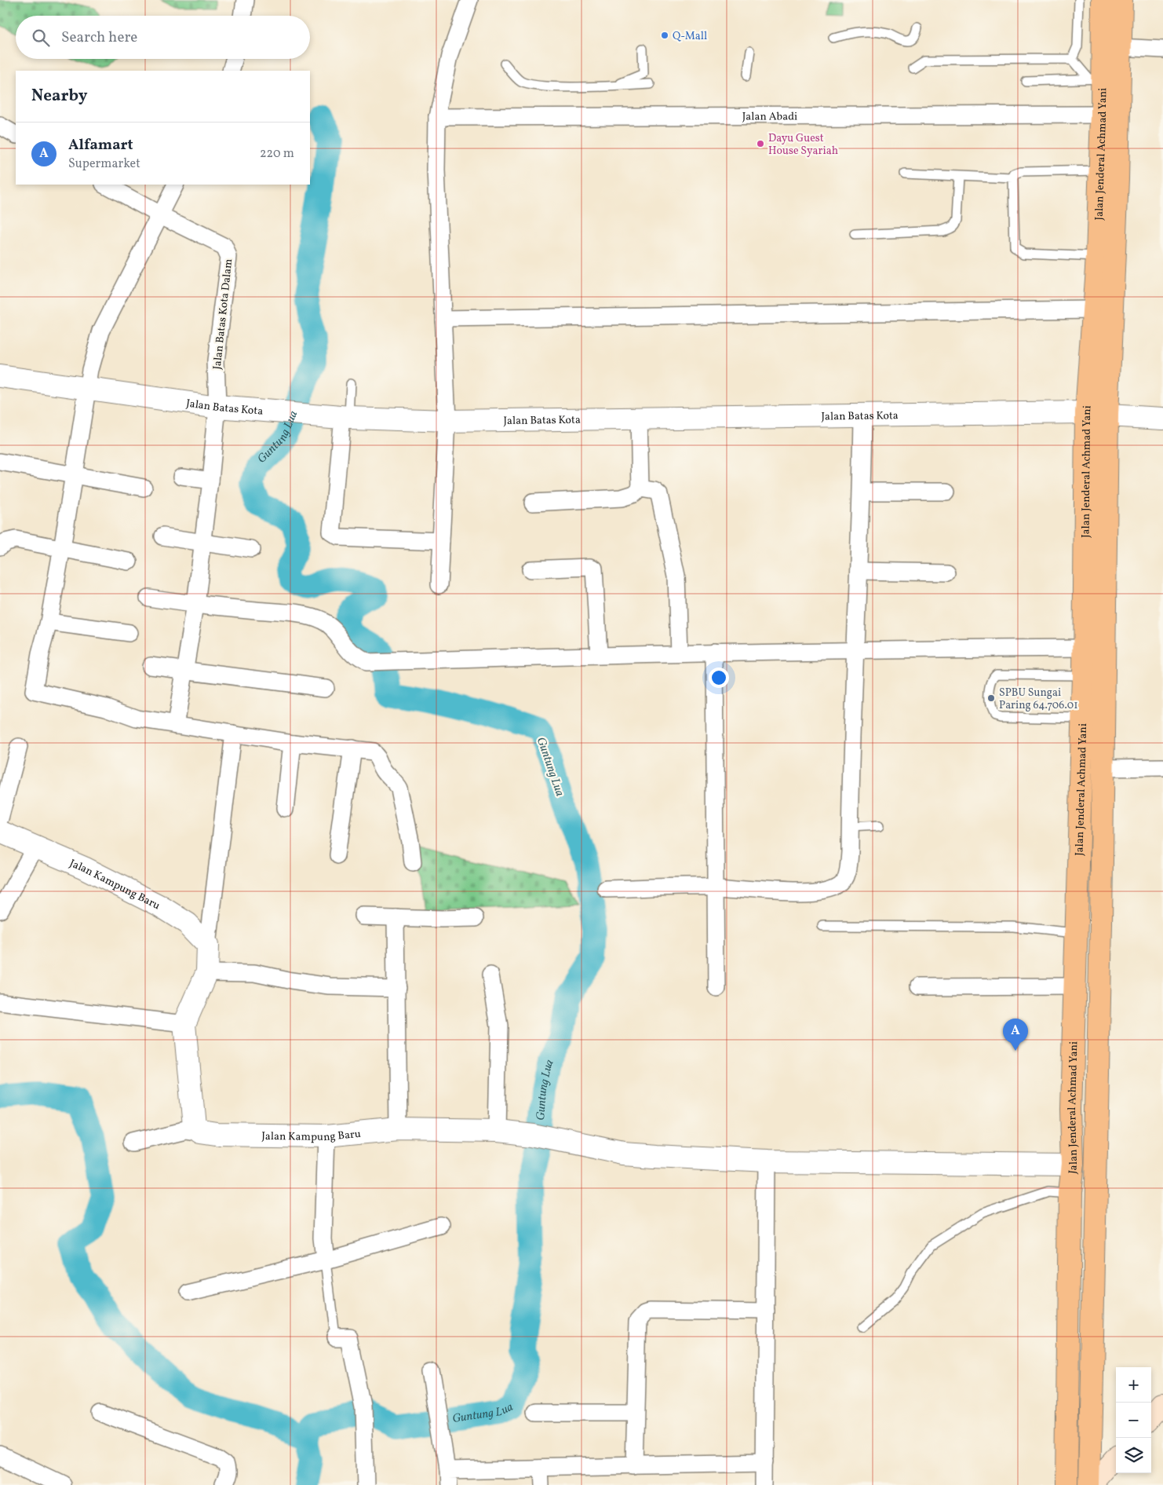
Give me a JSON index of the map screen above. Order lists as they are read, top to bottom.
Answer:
{
  "streets": {
    "highway": ["Jalan Jenderal Achmad Yani"],
    "street": [
      "Jalan Abadi",
      "Jalan Batas Kota Dalam",
      "Jalan Batas Kota",
      "Jalan Kampung Baru"
    ]
  },
  "crossings": [
    ["Jalan Abadi", "Jalan Jenderal Achmad Yani"],
    ["Jalan Jenderal Achmad Yani", "Jalan Batas Kota"],
    ["Jalan Jenderal Achmad Yani", "Jalan Kampung Baru"],
    ["Jalan Batas Kota Dalam", "Jalan Batas Kota"]
  ],
  "water": ["Guntung Lua"],
  "places": ["Q-Mall", "Dayu Guest House Syariah", "SPBU Sungai Paring 64.706.01"],
  "page": {
    "search": "Search here",
    "heading": "Nearby",
    "list": [
      {
        "mark": "A",
        "name": "Alfamart",
        "note": "Supermarket",
        "value": "220 m"
      }
    ],
    "pins": "A",
    "map_buttons": ["+", "−"]
  }
}
